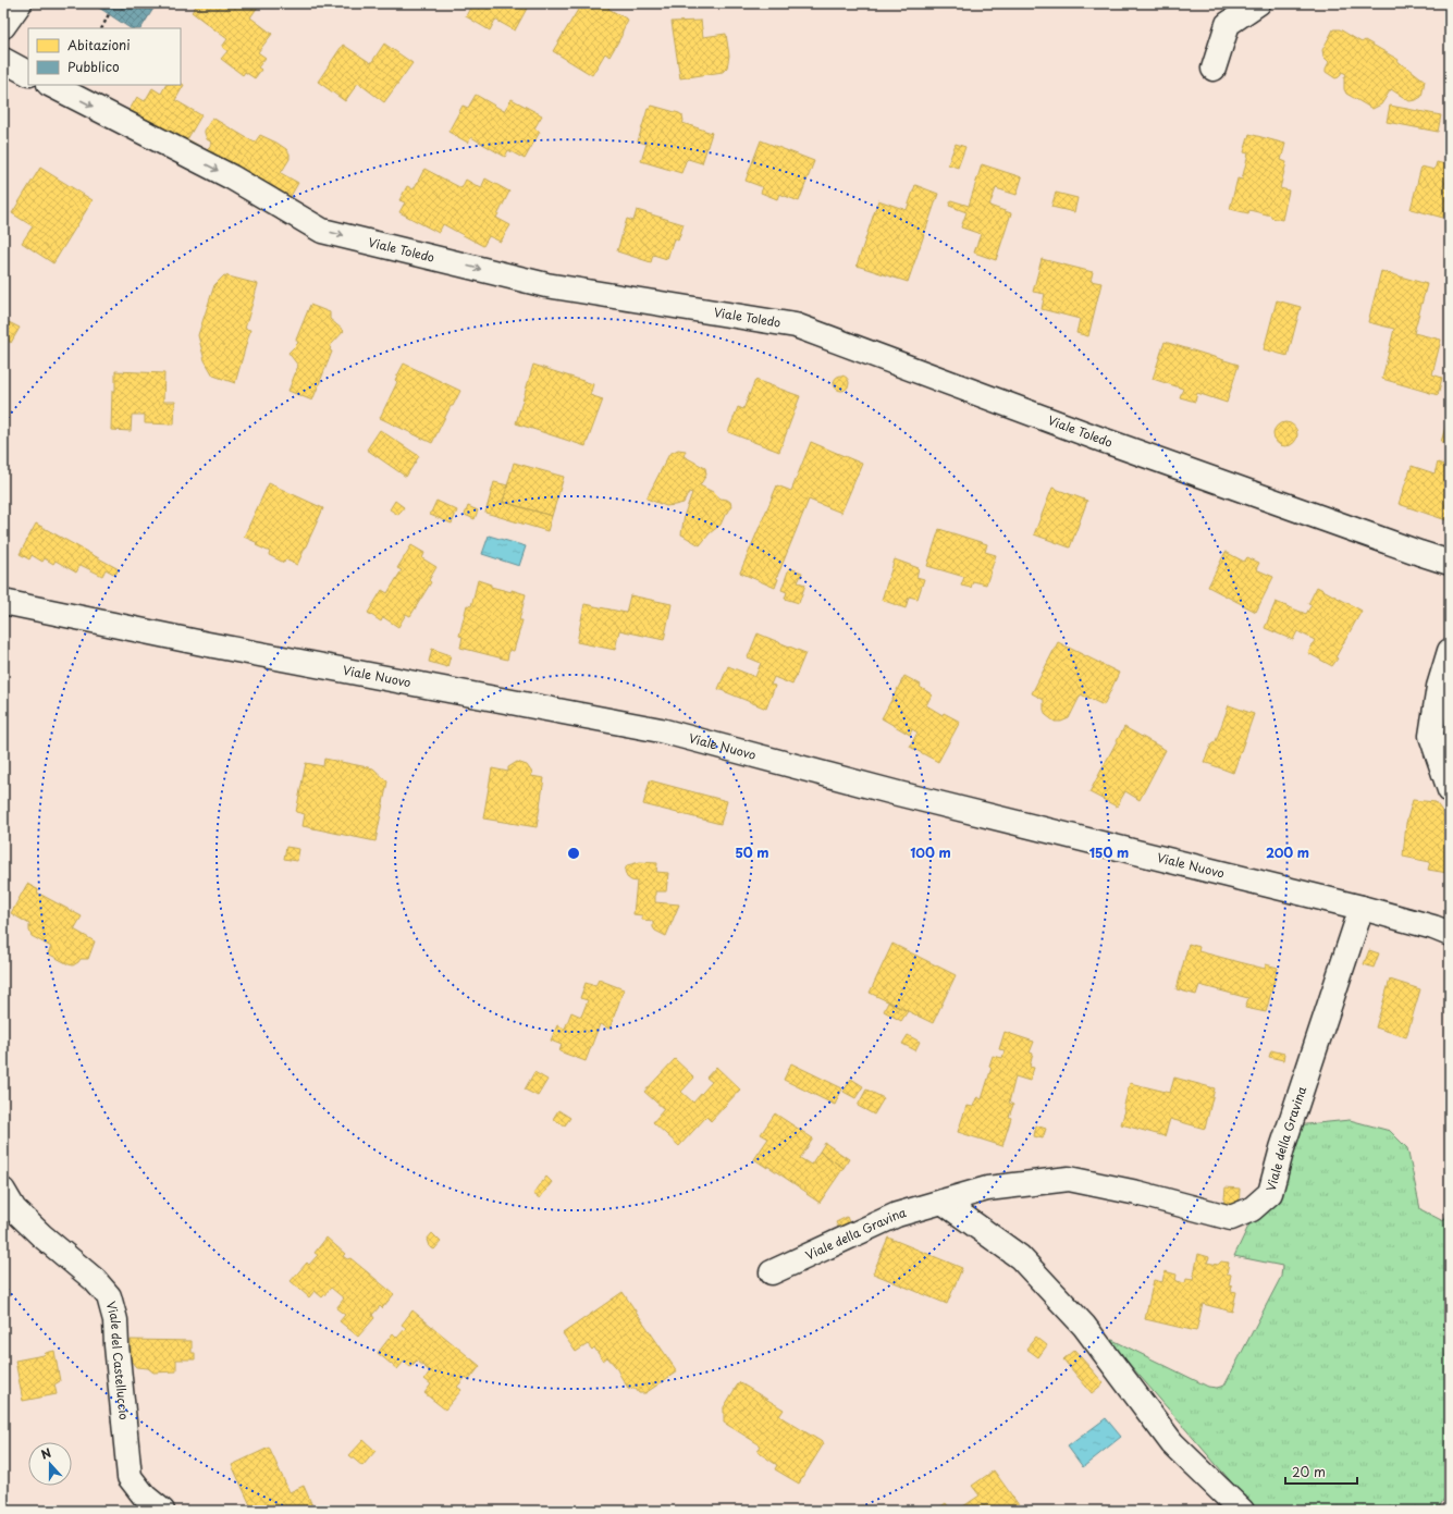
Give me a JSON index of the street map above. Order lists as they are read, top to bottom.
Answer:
{
  "streets": {
    "street": [
      "Viale Toledo",
      "Viale Nuovo",
      "Viale della Gravina",
      "Viale del Castelluccio"
    ]
  },
  "crossings": [
    ["Viale Nuovo", "Viale della Gravina"]
  ],
  "one_way": ["Viale Toledo"],
  "legend": ["Abitazioni", "Pubblico"],
  "scale_bar": "20 m",
  "north": "top",
  "rings": [
    "50 m",
    "100 m",
    "150 m",
    "200 m"
  ]
}
